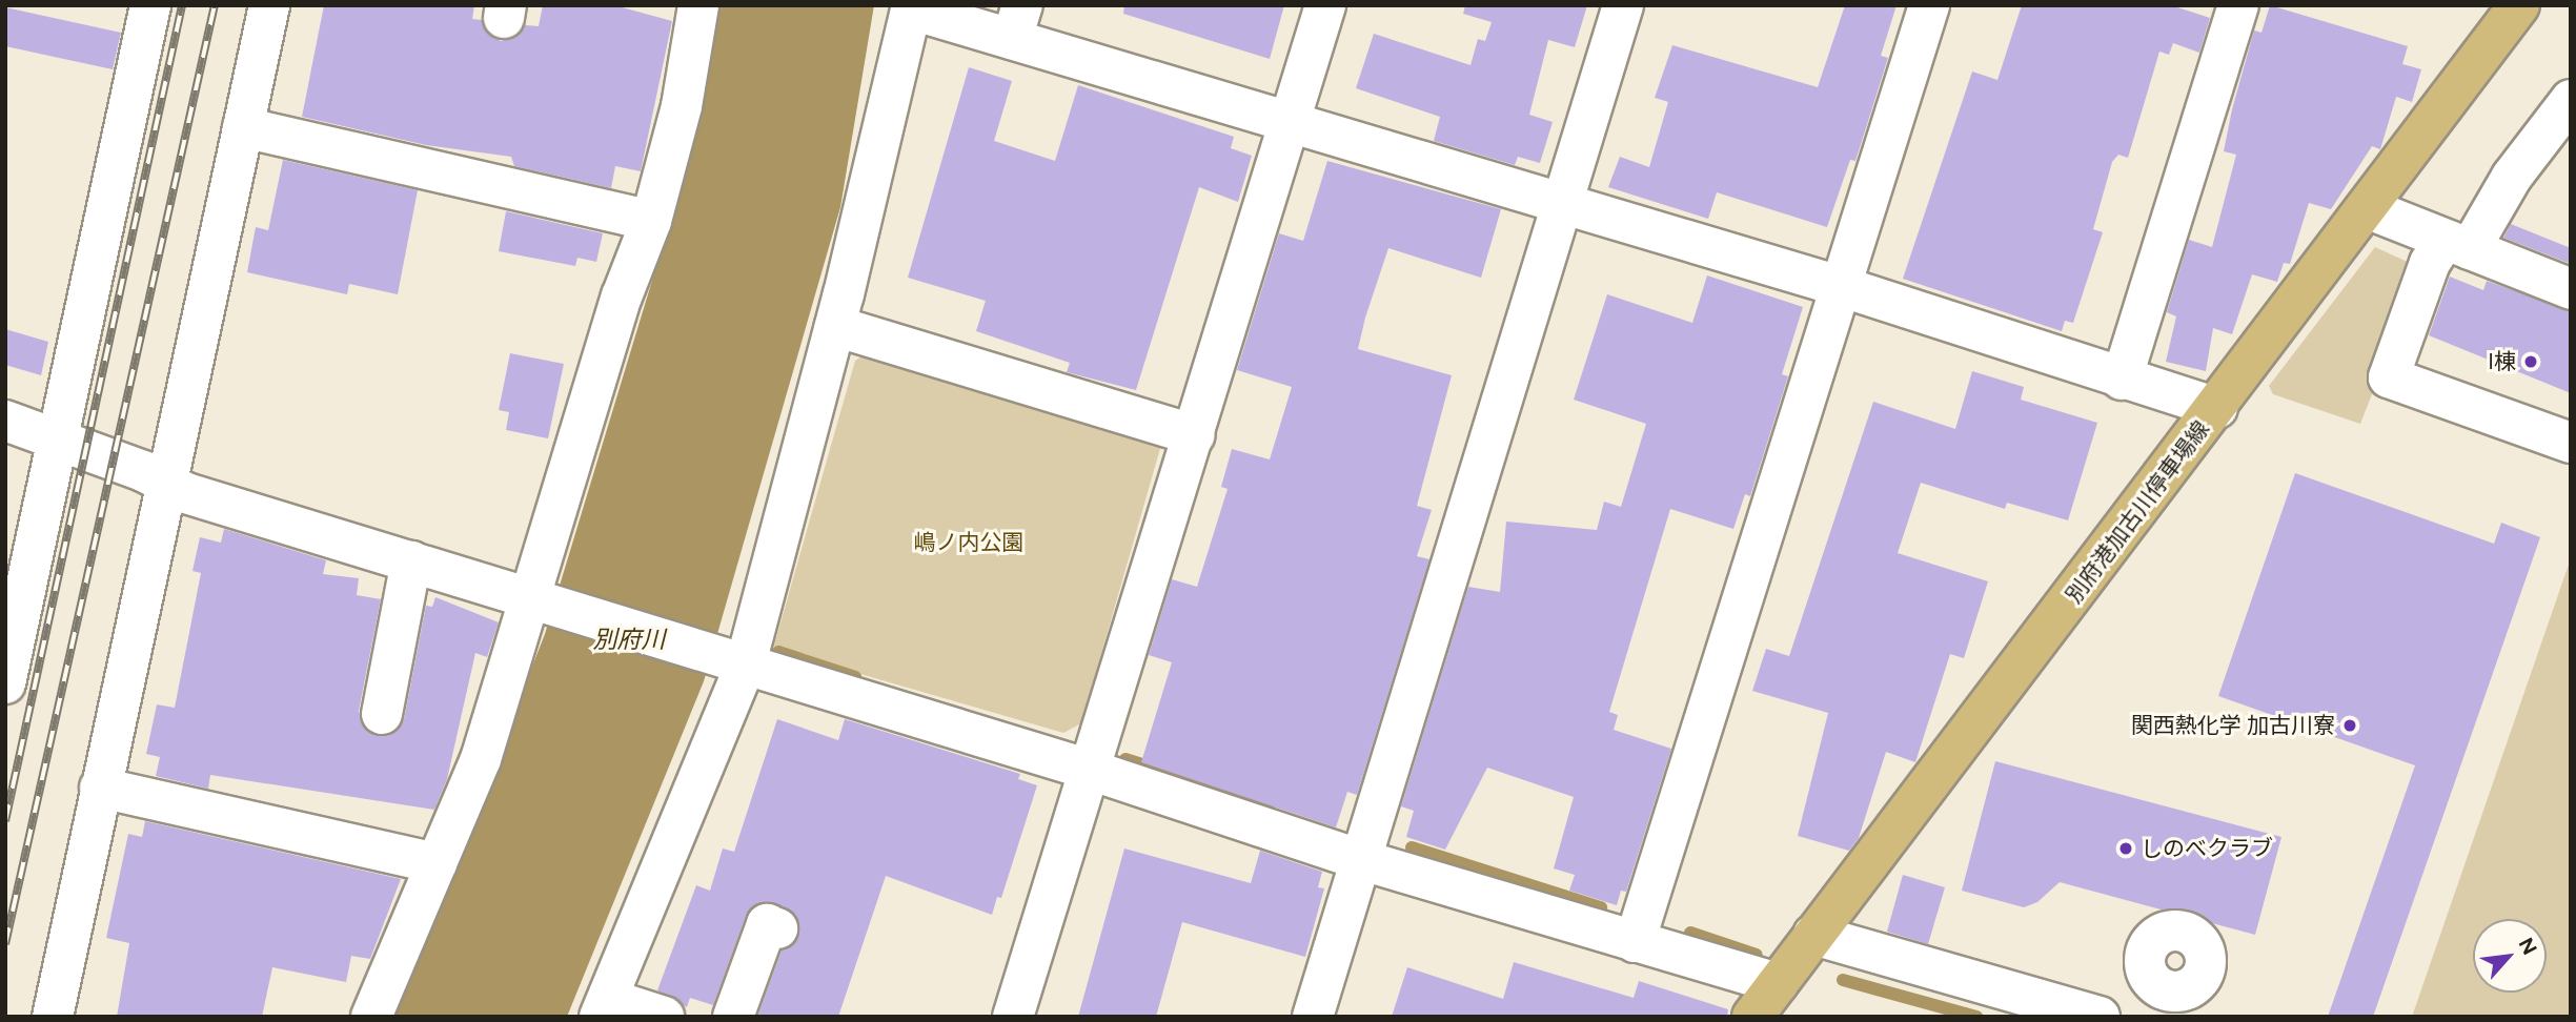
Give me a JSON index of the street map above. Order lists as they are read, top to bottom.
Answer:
{
  "streets": {
    "main road": ["別府港加古川停車場線"]
  },
  "water": ["別府川"],
  "parks": ["嶋ノ内公園"],
  "places": ["I棟", "関西熱化学 加古川寮", "しのべクラブ"],
  "north": "top right"
}
